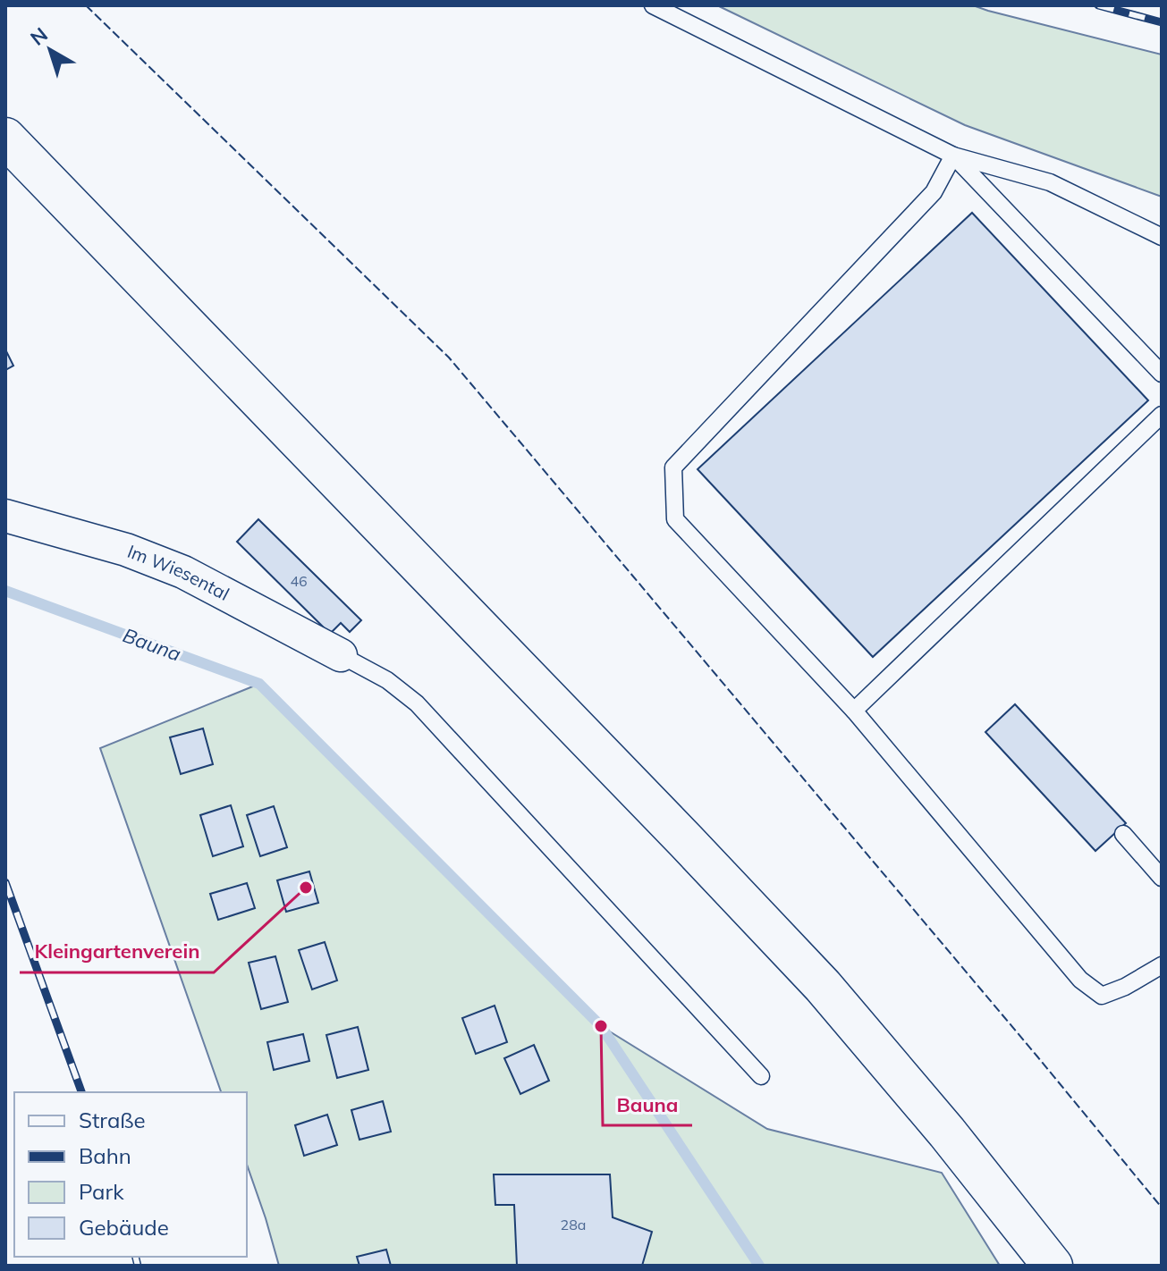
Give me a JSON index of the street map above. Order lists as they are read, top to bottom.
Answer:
{
  "streets": {
    "street": ["Im Wiesental"]
  },
  "water": ["Bauna"],
  "places": ["Kleingartenverein", "Bauna"],
  "house_numbers": ["46", "28a"],
  "legend": [
    "Straße",
    "Bahn",
    "Park",
    "Gebäude"
  ],
  "north": "top left"
}
